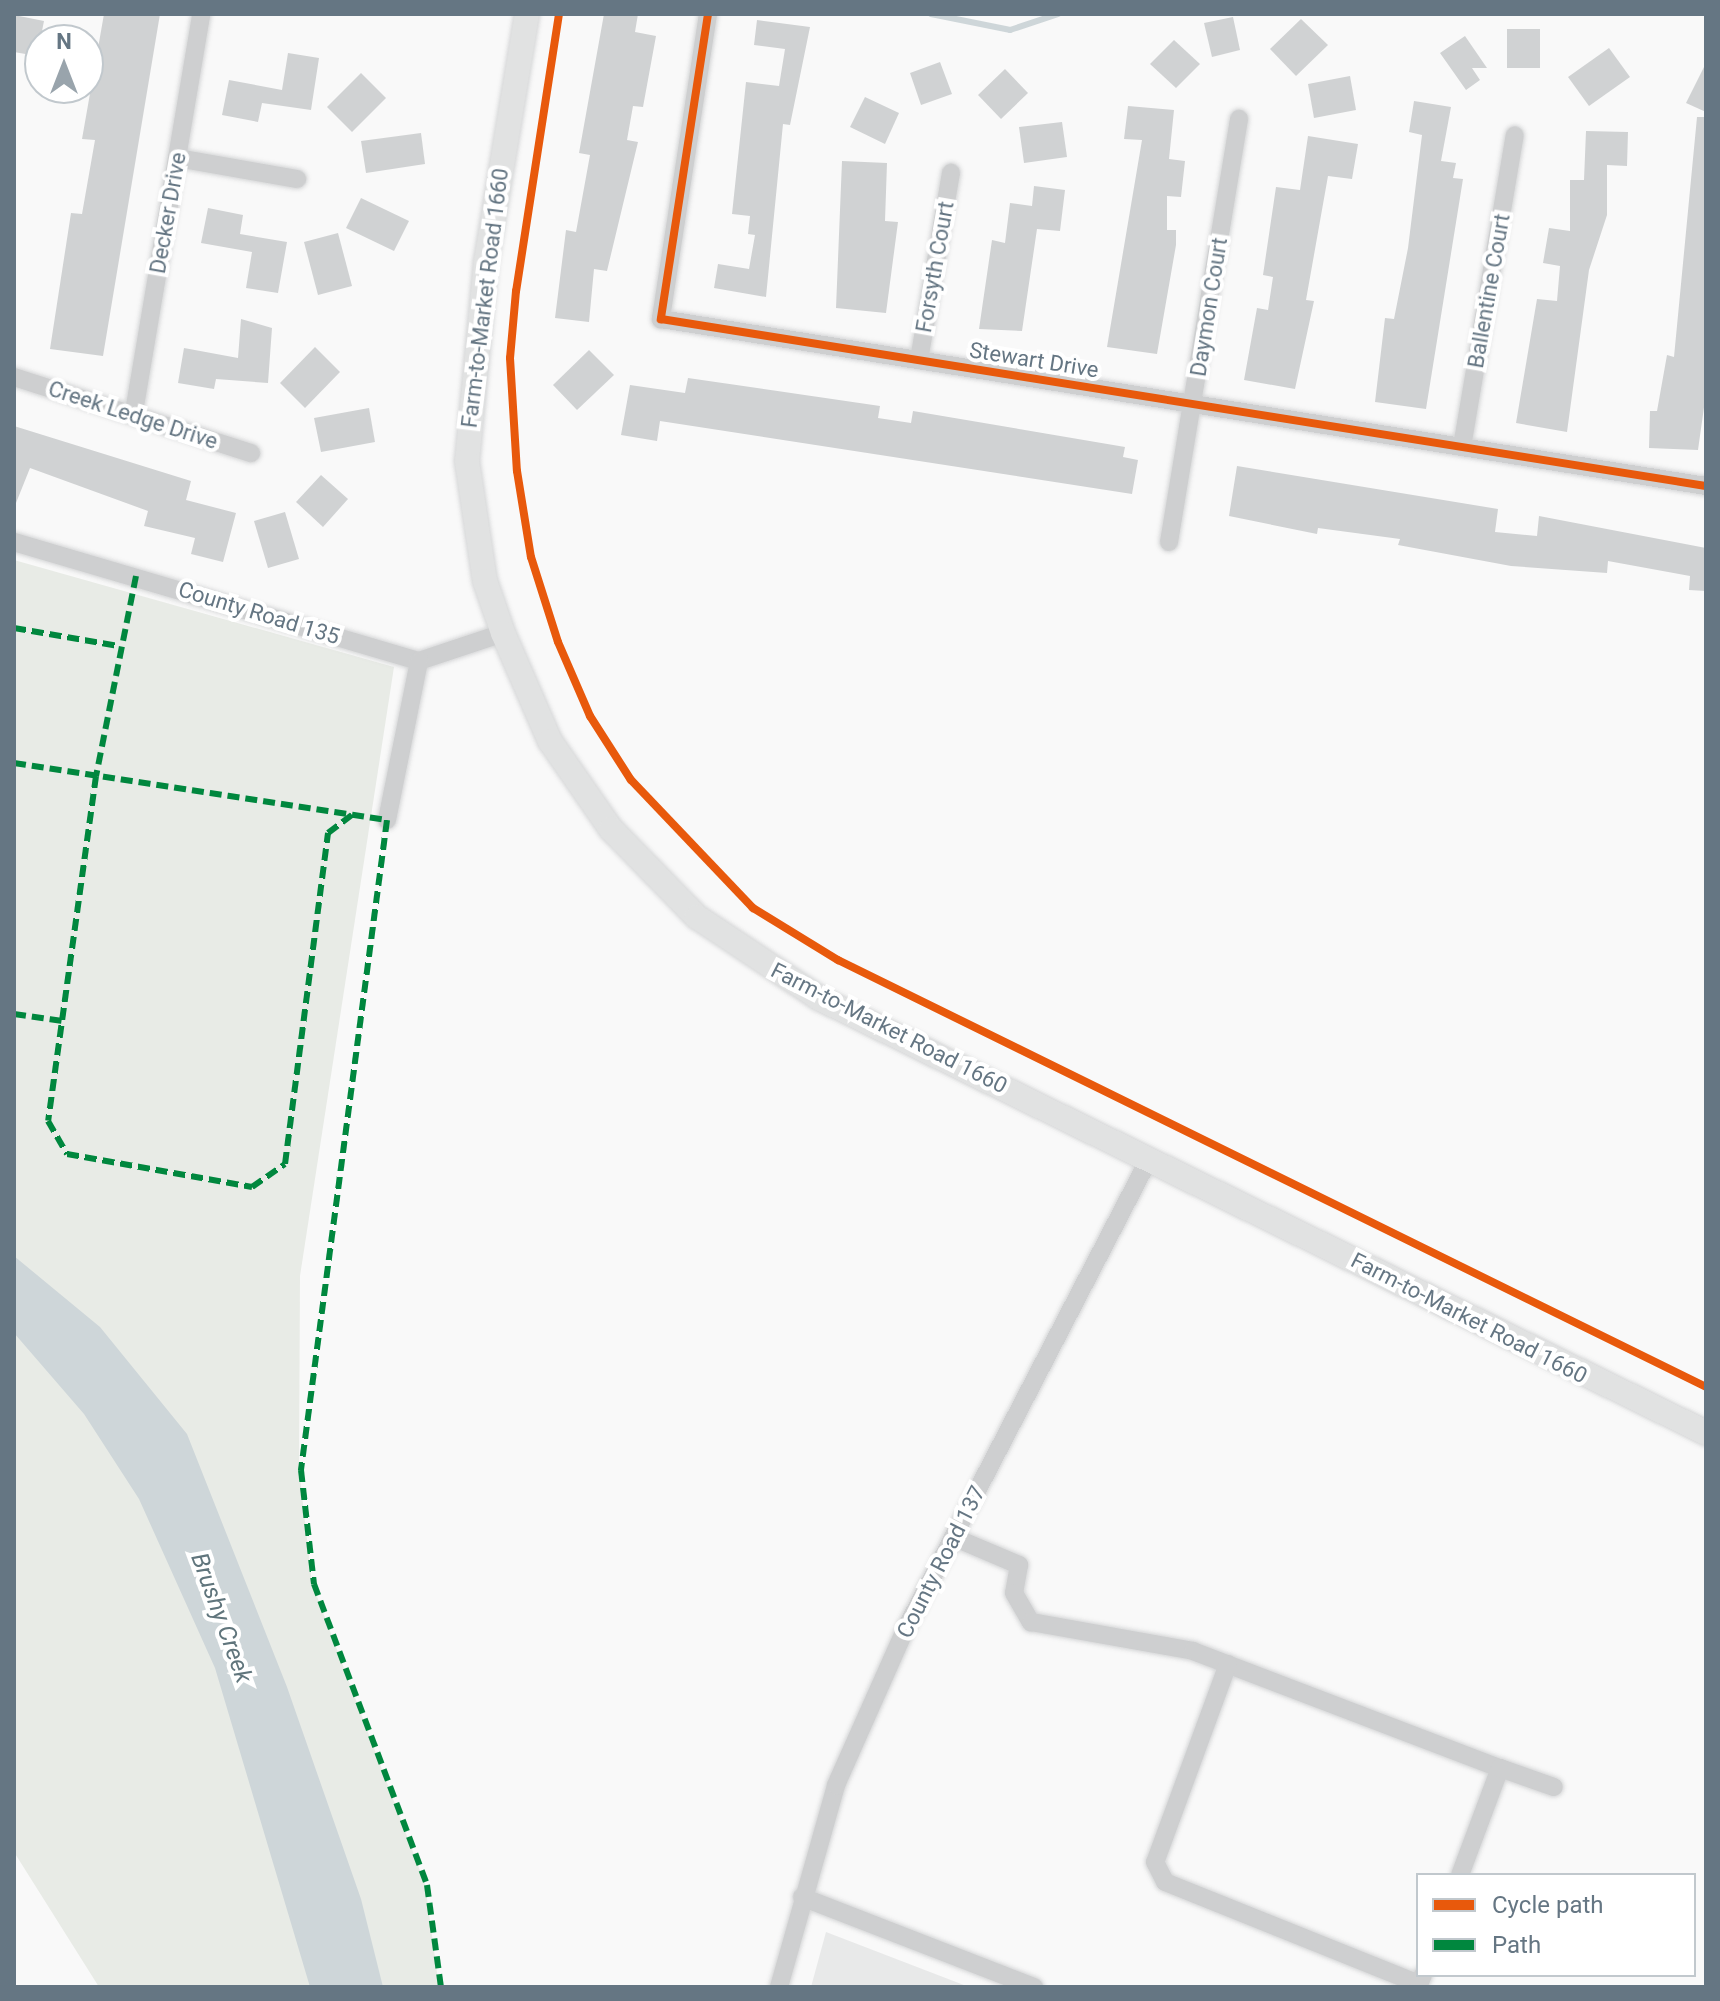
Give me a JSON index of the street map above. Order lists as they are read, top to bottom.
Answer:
{
  "streets": {
    "main road": ["Farm-to-Market Road 1660"],
    "street": [
      "Decker Drive",
      "Forsyth Court",
      "Ballentine Court",
      "Daymon Court",
      "Stewart Drive",
      "Creek Ledge Drive",
      "County Road 135",
      "County Road 137"
    ]
  },
  "crossings": [
    ["Decker Drive", "Creek Ledge Drive"],
    ["Forsyth Court", "Stewart Drive"],
    ["Ballentine Court", "Stewart Drive"],
    ["Farm-to-Market Road 1660", "County Road 137"],
    ["Daymon Court", "Stewart Drive"]
  ],
  "water": ["Brushy Creek"],
  "legend": ["Cycle path", "Path"],
  "north": "top"
}
